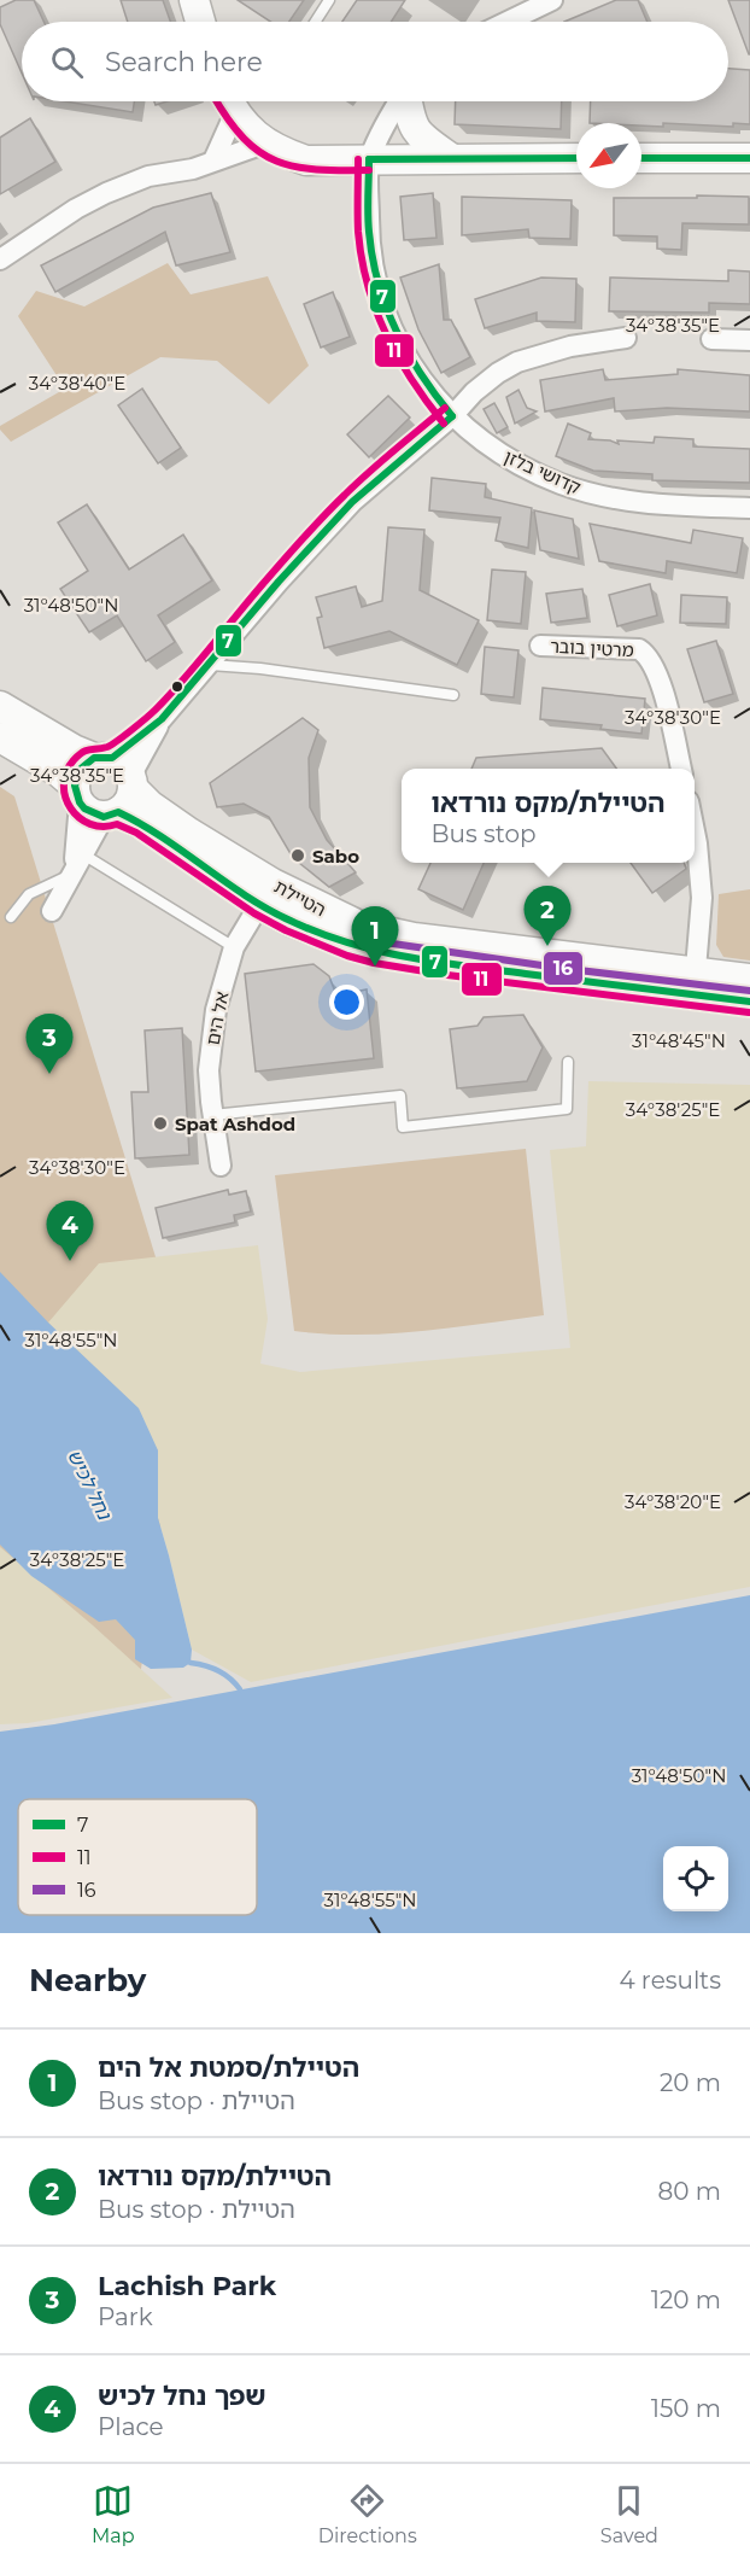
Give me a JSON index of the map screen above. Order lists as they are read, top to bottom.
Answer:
{
  "streets": {
    "main road": ["הטיילת"],
    "street": ["קדושי בלזן", "מרטין בובר", "אל הים"]
  },
  "crossings": [
    ["הטיילת", "אל הים"]
  ],
  "water": ["נחל לכיש"],
  "places": ["Sabo", "Spat Ashdod"],
  "lines": ["transit line 11", "transit line 7", "transit line 16"],
  "legend": ["7", "11", "16"],
  "north": "bottom left",
  "page": {
    "search": "Search here",
    "popup": ["הטיילת/מקס נורדאו", "Bus stop"],
    "pins": [
      "2",
      "1",
      "3",
      "4"
    ],
    "heading": ["Nearby", "4 results"],
    "list": [
      {
        "mark": "1",
        "name": "הטיילת/סמטת אל הים",
        "note": "Bus stop · הטיילת",
        "value": "20 m"
      },
      {
        "mark": "2",
        "name": "הטיילת/מקס נורדאו",
        "note": "Bus stop · הטיילת",
        "value": "80 m"
      },
      {
        "mark": "3",
        "name": "Lachish Park",
        "note": "Park",
        "value": "120 m"
      },
      {
        "mark": "4",
        "name": "שפך נחל לכיש",
        "note": "Place",
        "value": "150 m"
      }
    ],
    "nav": ["Map", "Directions", "Saved"]
  },
  "coordinates": [
    "34°38'35\"E",
    "34°38'40\"E",
    "31°48'50\"N",
    "34°38'30\"E",
    "31°48'45\"N",
    "34°38'25\"E",
    "31°48'55\"N",
    "34°38'20\"E"
  ]
}
